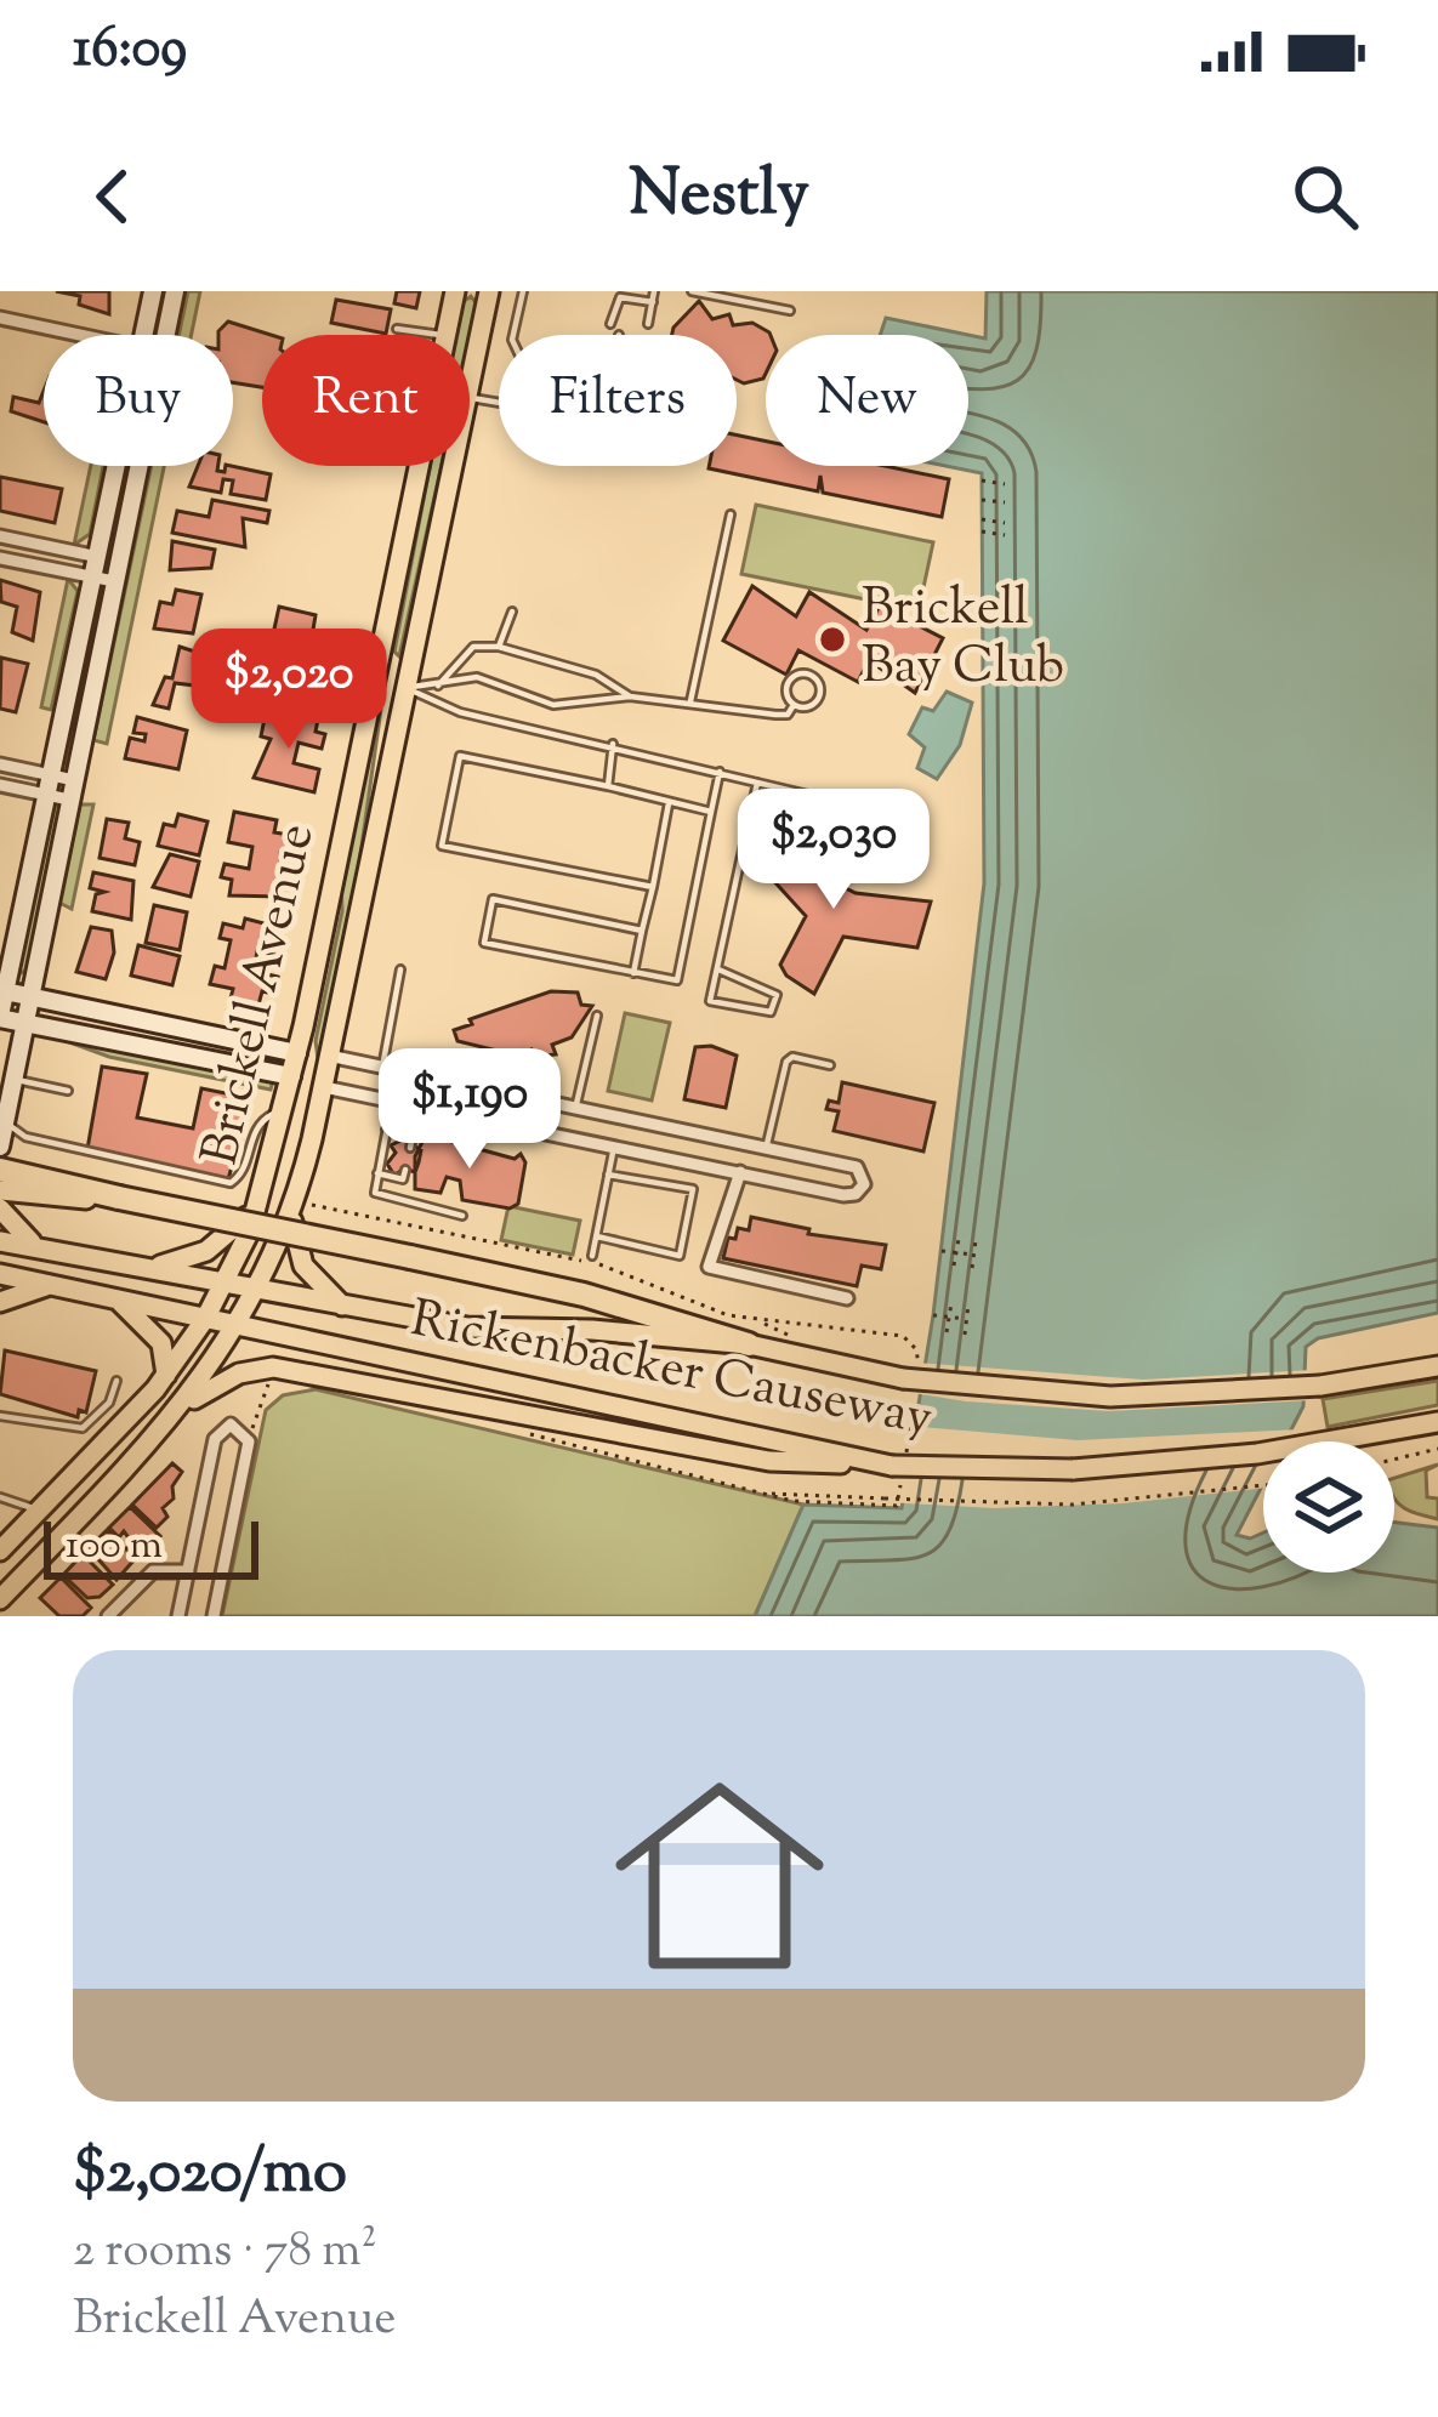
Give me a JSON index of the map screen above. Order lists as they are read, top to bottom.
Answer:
{
  "streets": {
    "main road": ["Brickell Avenue", "Rickenbacker Causeway"]
  },
  "crossings": [
    ["Brickell Avenue", "Rickenbacker Causeway"]
  ],
  "places": ["Brickell Bay Club"],
  "scale_bar": "100 m",
  "page": {
    "status": "16:09",
    "header": "Nestly",
    "chip": [
      "Buy",
      "Rent",
      "Filters",
      "New"
    ],
    "price": ["$2,020", "$2,030", "$1,190"],
    "scale": "100 m",
    "list": [
      {
        "name": "$2,020/mo",
        "note": "2 rooms · 78 m² · Brickell Avenue"
      }
    ]
  }
}
